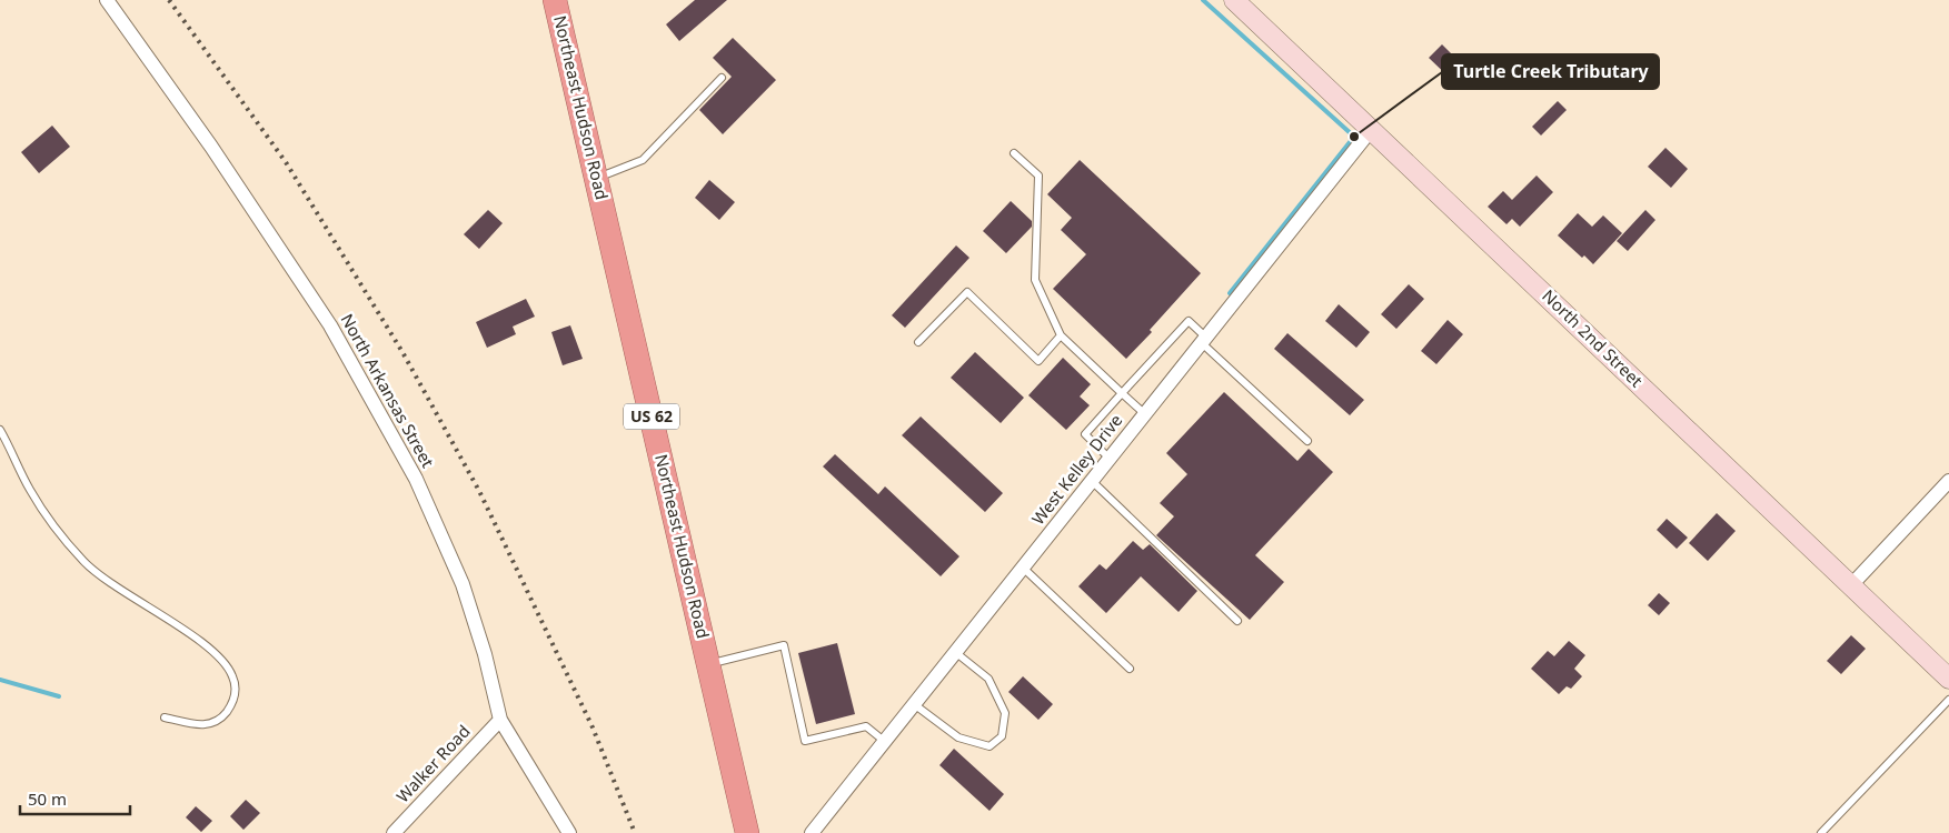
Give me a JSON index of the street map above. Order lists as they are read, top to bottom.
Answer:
{
  "streets": {
    "highway": ["Northeast Hudson Road", "US 62"],
    "main road": ["North 2nd Street"],
    "street": ["North Arkansas Street", "West Kelley Drive", "Walker Road"]
  },
  "crossings": [
    ["North 2nd Street", "West Kelley Drive"],
    ["North Arkansas Street", "Walker Road"]
  ],
  "places": ["Turtle Creek Tributary"],
  "scale_bar": "50 m"
}
